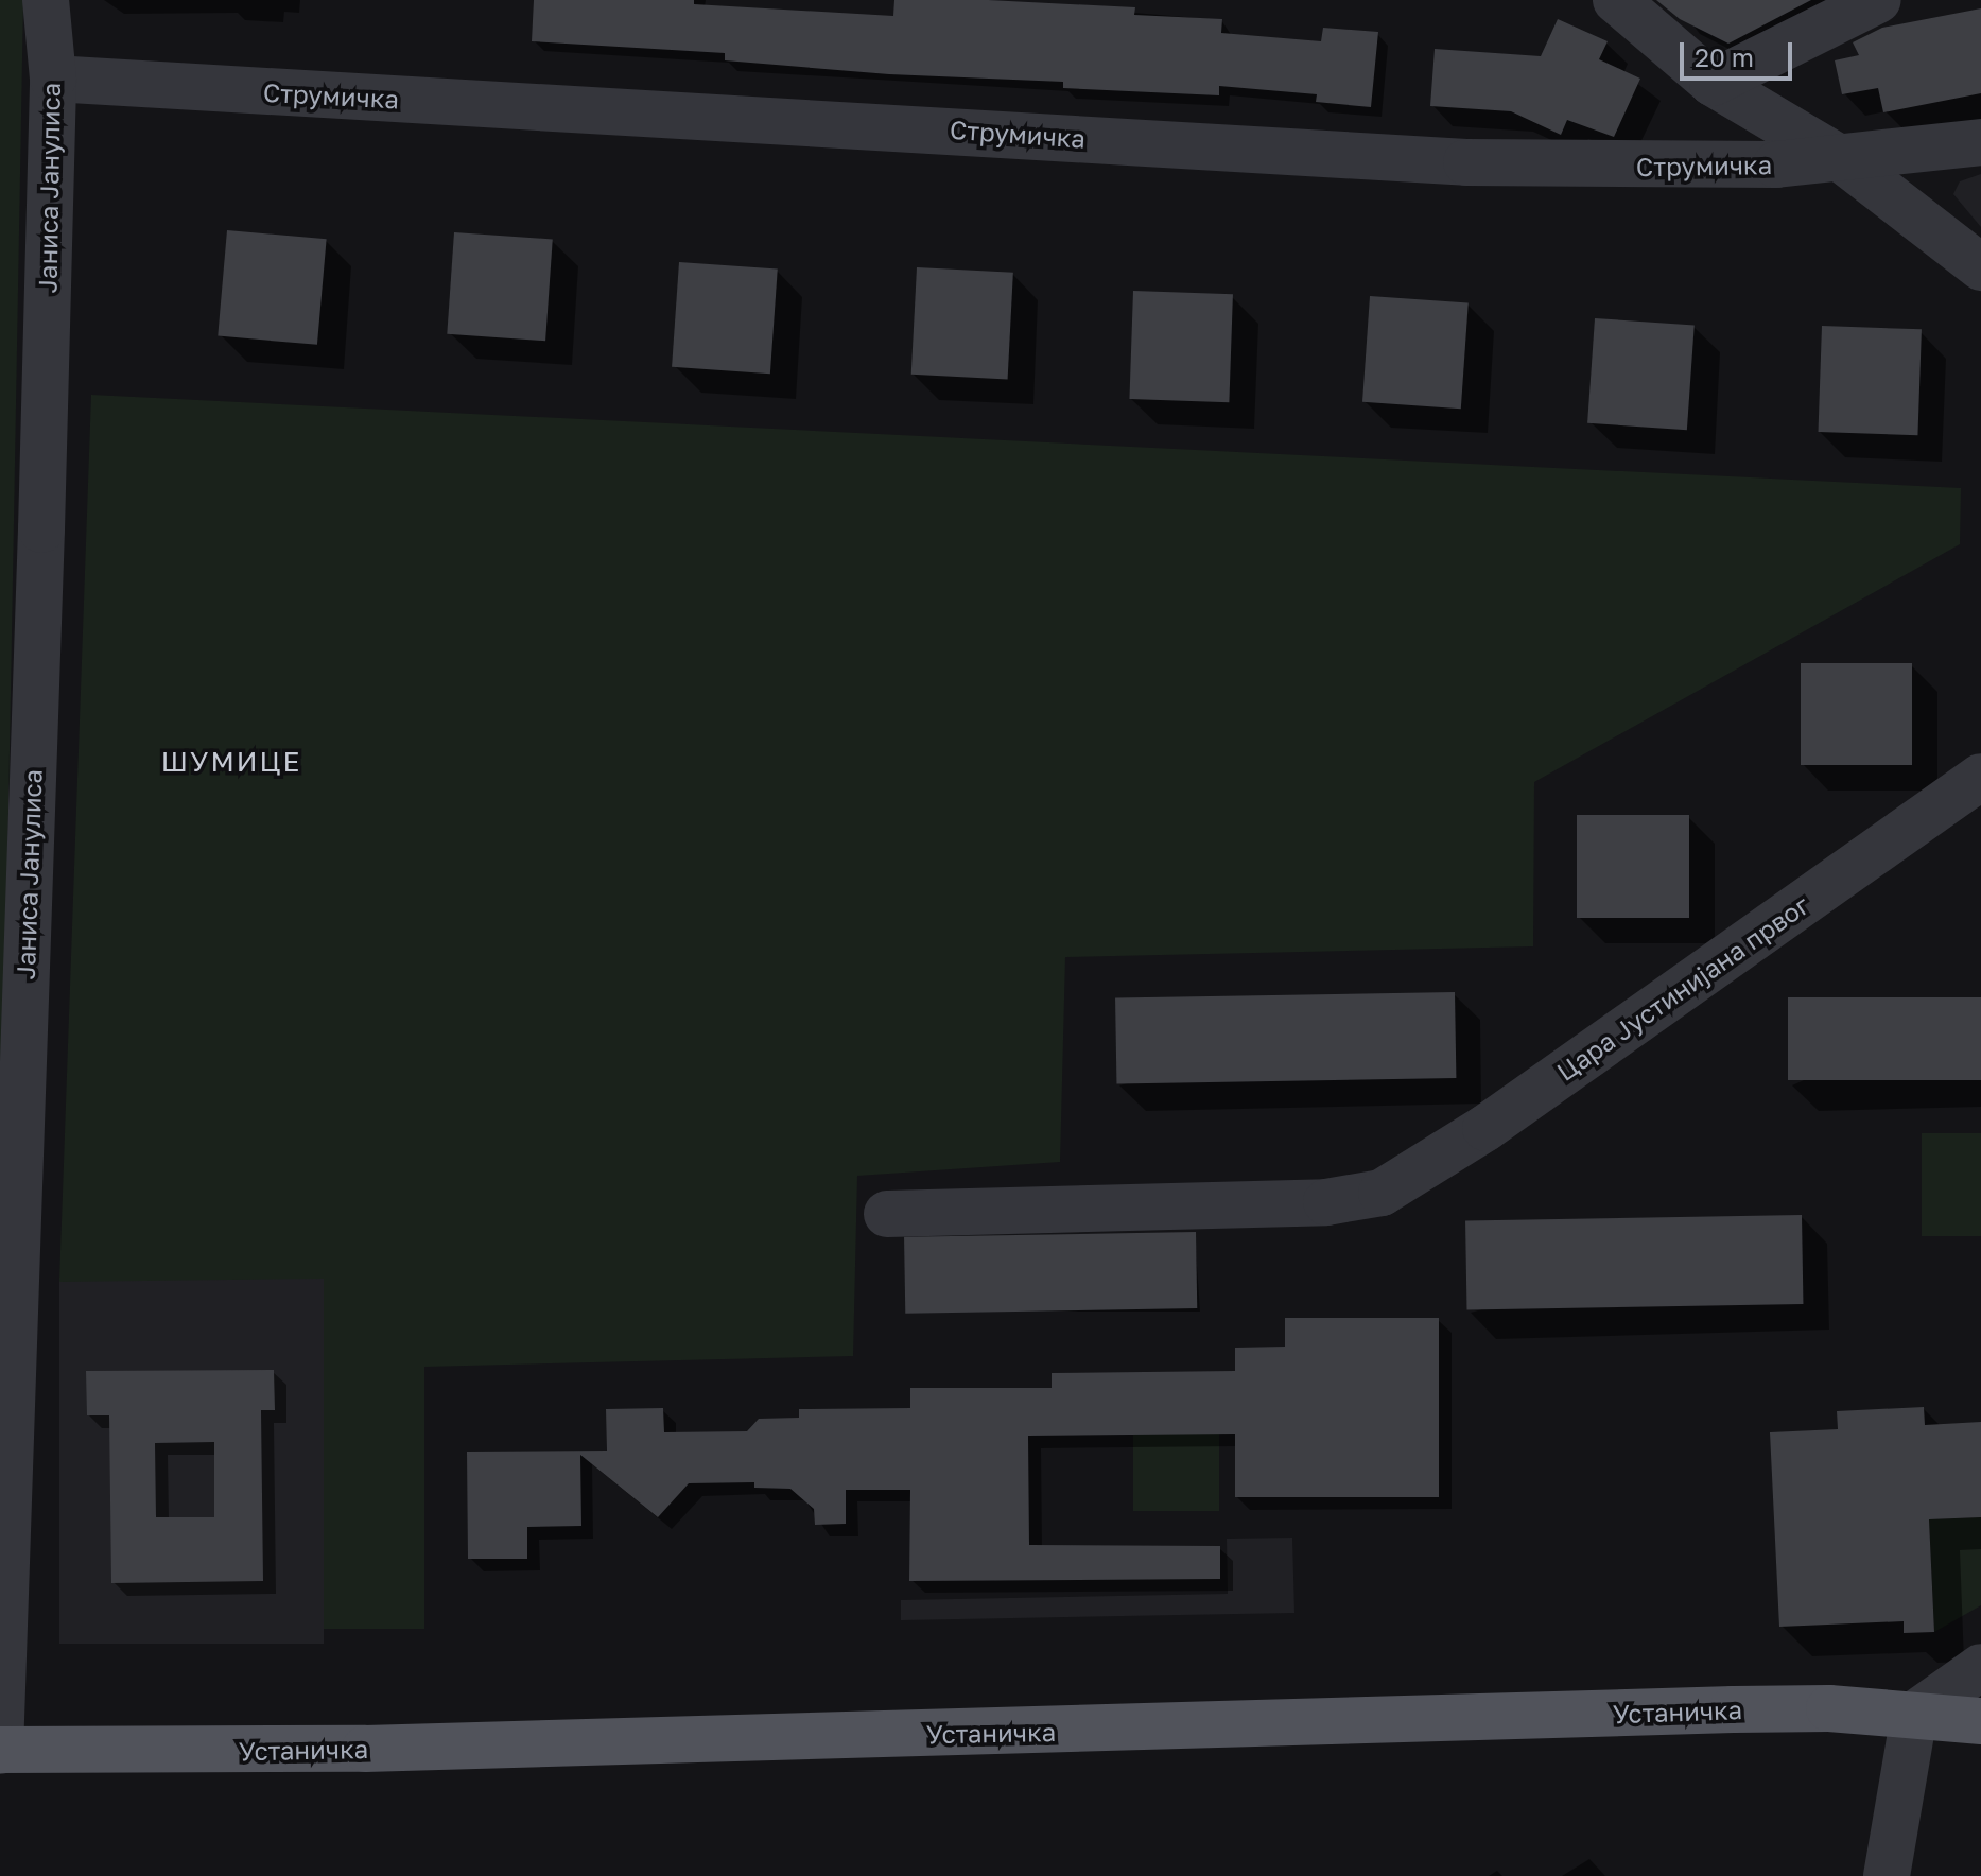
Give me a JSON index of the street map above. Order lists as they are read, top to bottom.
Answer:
{
  "streets": {
    "main road": ["Устаничка"],
    "street": ["Струмичка", "Јаниса Јанулиса", "Цара Јустинијана првог"]
  },
  "crossings": [
    ["Струмичка", "Јаниса Јанулиса"],
    ["Јаниса Јанулиса", "Устаничка"]
  ],
  "districts": ["ШУМИЦЕ"],
  "scale_bar": "20 m"
}
